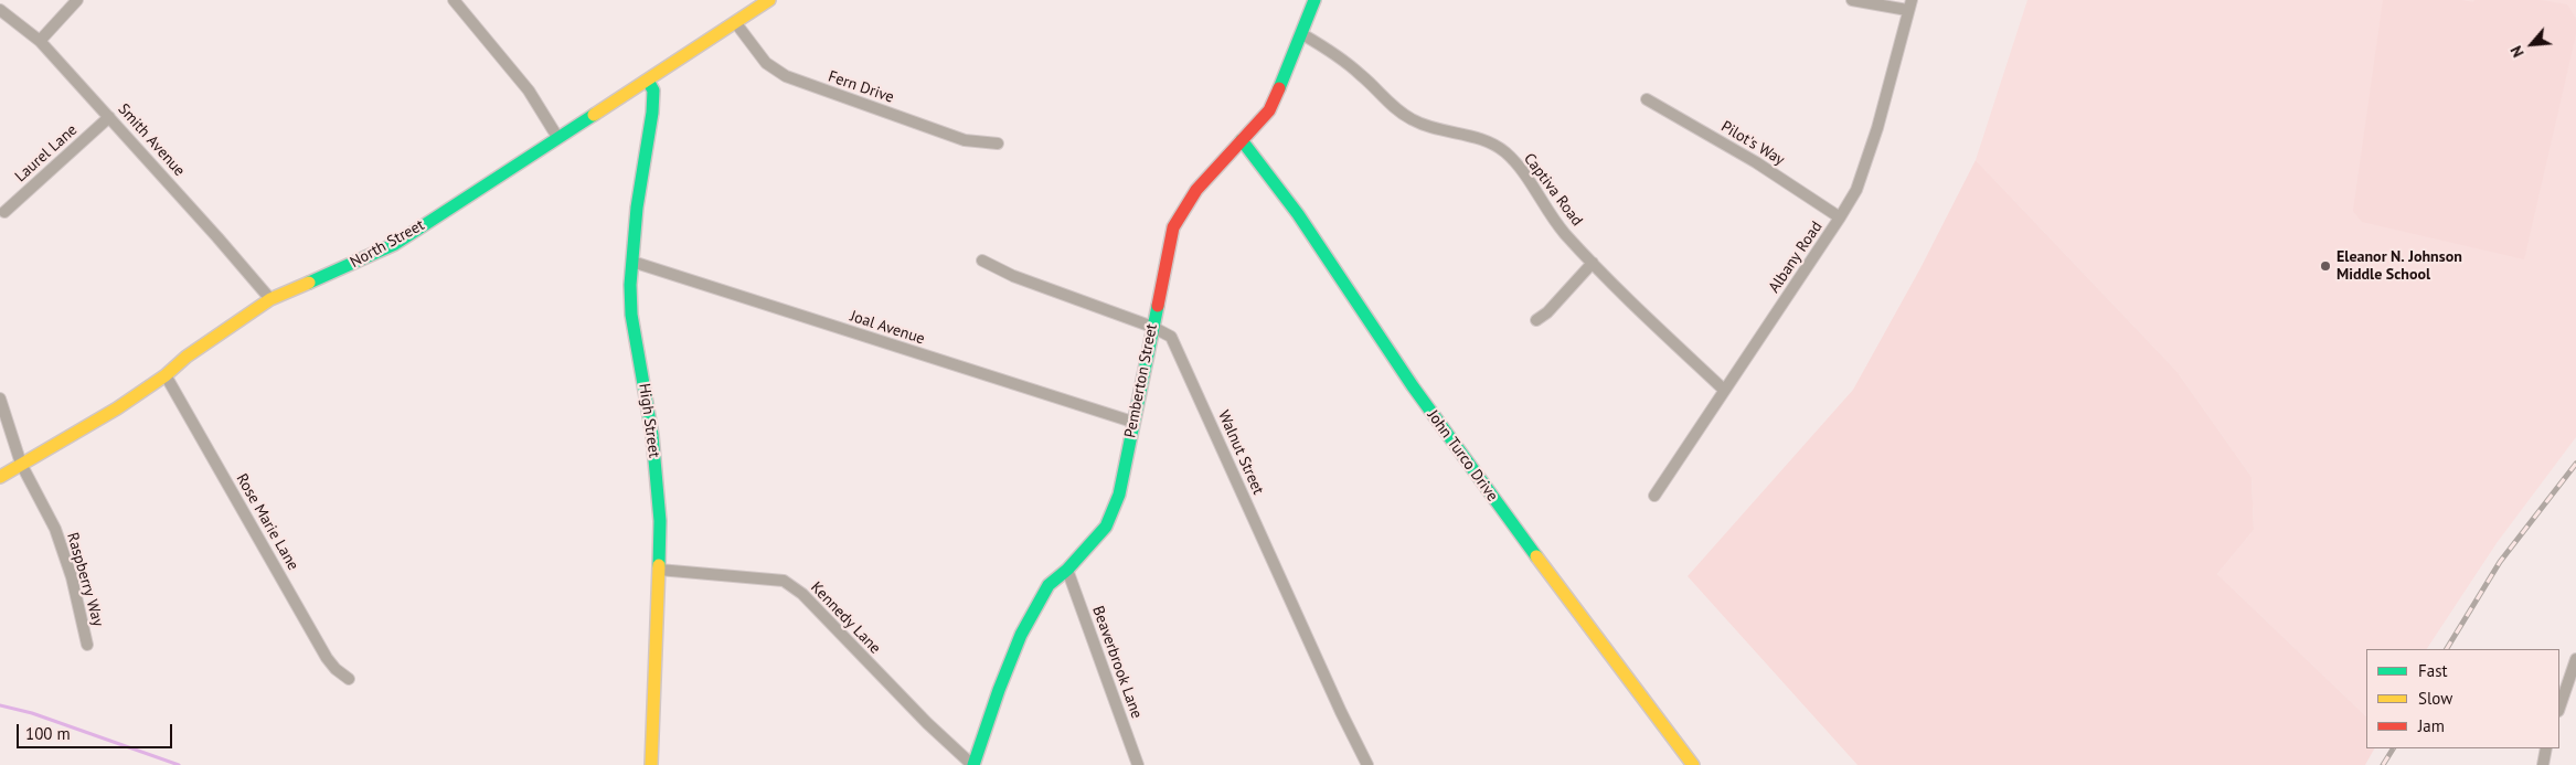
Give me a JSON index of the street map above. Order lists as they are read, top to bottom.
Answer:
{
  "streets": {
    "street": [
      "Fern Drive",
      "Smith Avenue",
      "Pilot's Way",
      "Laurel Lane",
      "Captiva Road",
      "North Street",
      "Albany Road",
      "Joal Avenue",
      "Pemberton Street",
      "High Street",
      "Walnut Street",
      "John Turco Drive",
      "Rose Marie Lane",
      "Raspberry Way",
      "Kennedy Lane",
      "Beaverbrook Lane"
    ]
  },
  "crossings": [
    ["Fern Drive", "North Street"],
    ["Smith Avenue", "Laurel Lane"],
    ["Smith Avenue", "North Street"],
    ["Pilot's Way", "Albany Road"],
    ["Captiva Road", "Albany Road"],
    ["Captiva Road", "Pemberton Street"],
    ["North Street", "High Street"],
    ["North Street", "Rose Marie Lane"],
    ["North Street", "Raspberry Way"],
    ["Joal Avenue", "Pemberton Street"],
    ["Joal Avenue", "High Street"],
    ["Pemberton Street", "Walnut Street"],
    ["Pemberton Street", "John Turco Drive"],
    ["Pemberton Street", "Kennedy Lane"],
    ["Pemberton Street", "Beaverbrook Lane"],
    ["High Street", "Kennedy Lane"]
  ],
  "places": ["Eleanor N. Johnson Middle School"],
  "legend": ["Fast", "Slow", "Jam"],
  "scale_bar": "100 m",
  "north": "bottom left"
}
